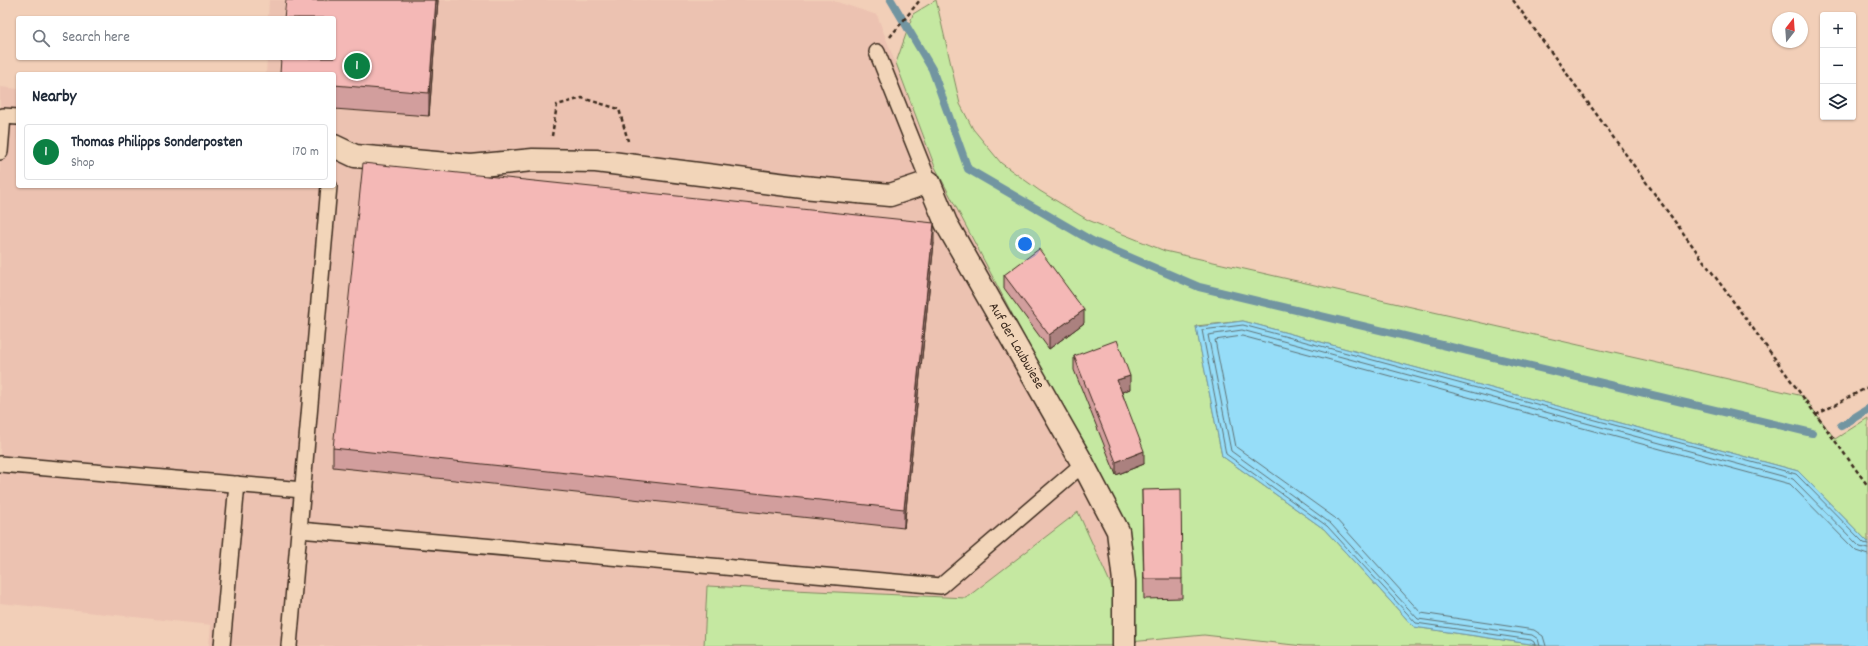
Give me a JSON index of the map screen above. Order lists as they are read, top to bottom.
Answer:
{
  "streets": {
    "street": ["Auf der Laubwiese"]
  },
  "north": "top",
  "page": {
    "map_buttons": ["+", "−"],
    "search": "Search here",
    "pins": "1",
    "heading": "Nearby",
    "list": [
      {
        "mark": "1",
        "name": "Thomas Philipps Sonderposten",
        "note": "Shop",
        "value": "170 m"
      }
    ]
  }
}
